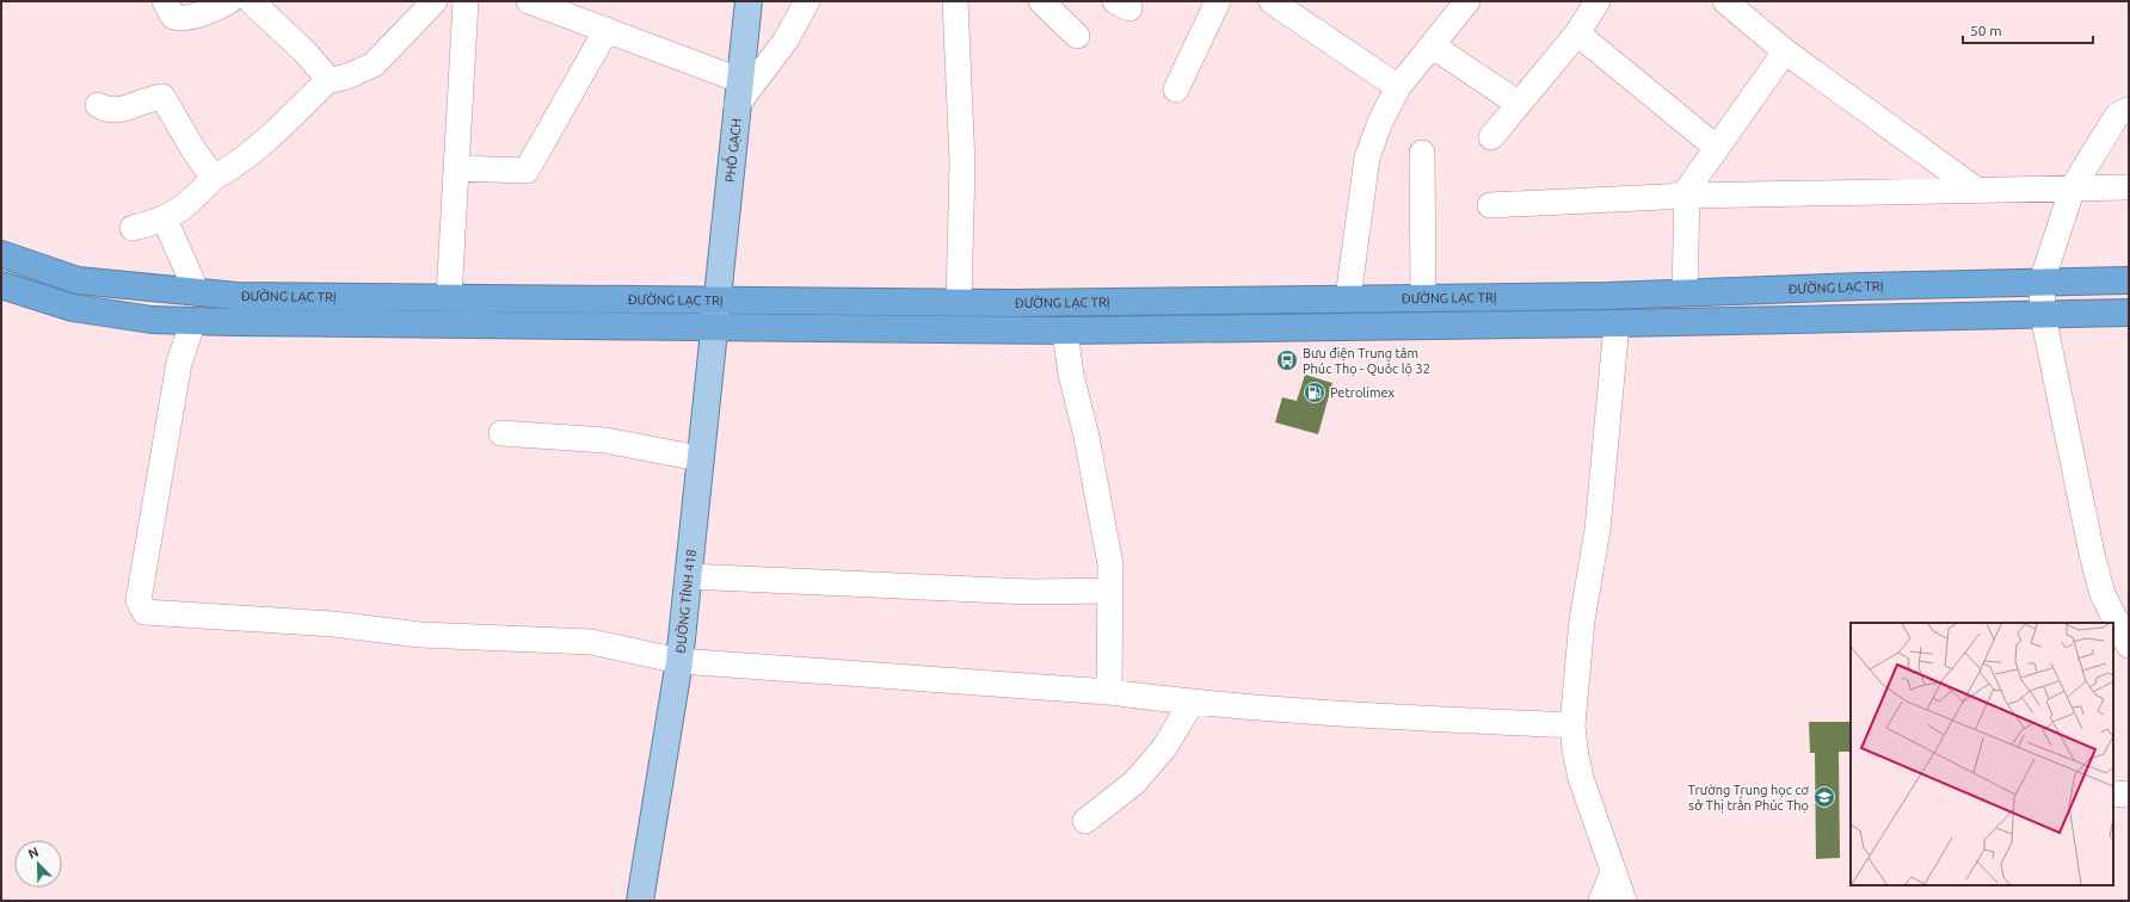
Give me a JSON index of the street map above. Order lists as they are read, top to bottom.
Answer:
{
  "streets": {
    "highway": ["ĐƯỜNG LẠC TRỊ"],
    "main road": ["PHỐ GẠCH", "ĐƯỜNG TỈNH 418"]
  },
  "crossings": [
    ["PHỐ GẠCH", "ĐƯỜNG LẠC TRỊ"],
    ["PHỐ GẠCH", "ĐƯỜNG TỈNH 418"],
    ["ĐƯỜNG LẠC TRỊ", "ĐƯỜNG TỈNH 418"]
  ],
  "places": {
    "bus stop": ["Bưu điện Trung tâm Phúc Thọ - Quốc lộ 32"],
    "fuel station": ["Petrolimex"],
    "school or university": ["Trường Trung học cơ sở Thị trấn Phúc Thọ"]
  },
  "scale_bar": "50 m",
  "north": "top left"
}
